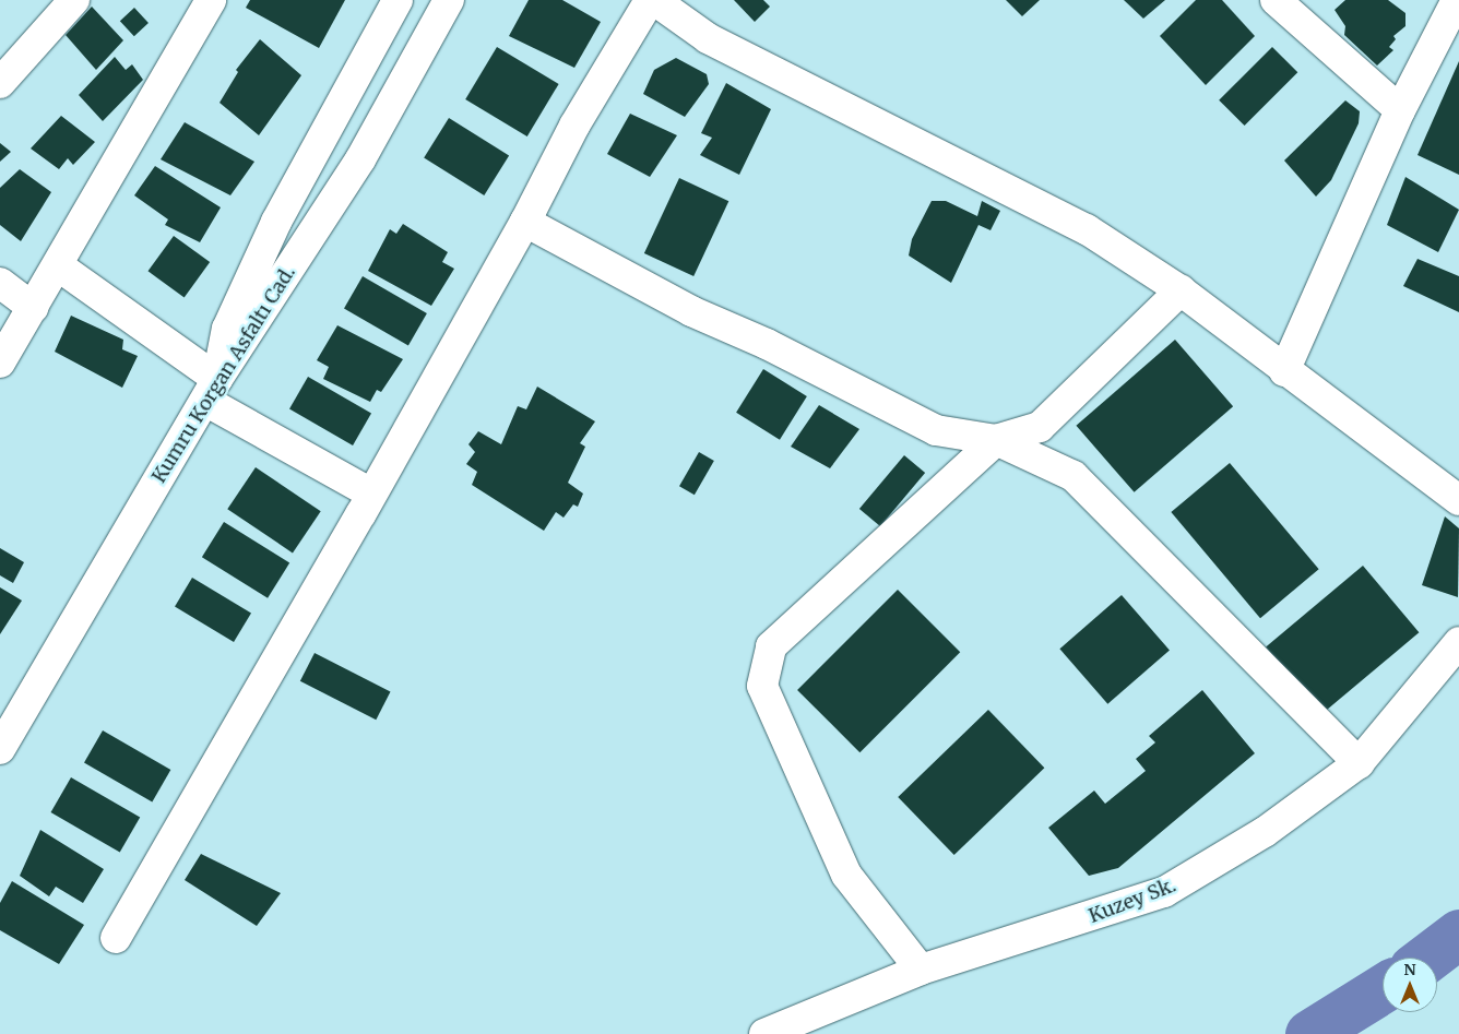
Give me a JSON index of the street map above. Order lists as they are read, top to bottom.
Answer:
{
  "streets": {
    "street": ["Kumru Korgan Asfaltı Cad.", "Kuzey Sk."]
  },
  "north": "top"
}
